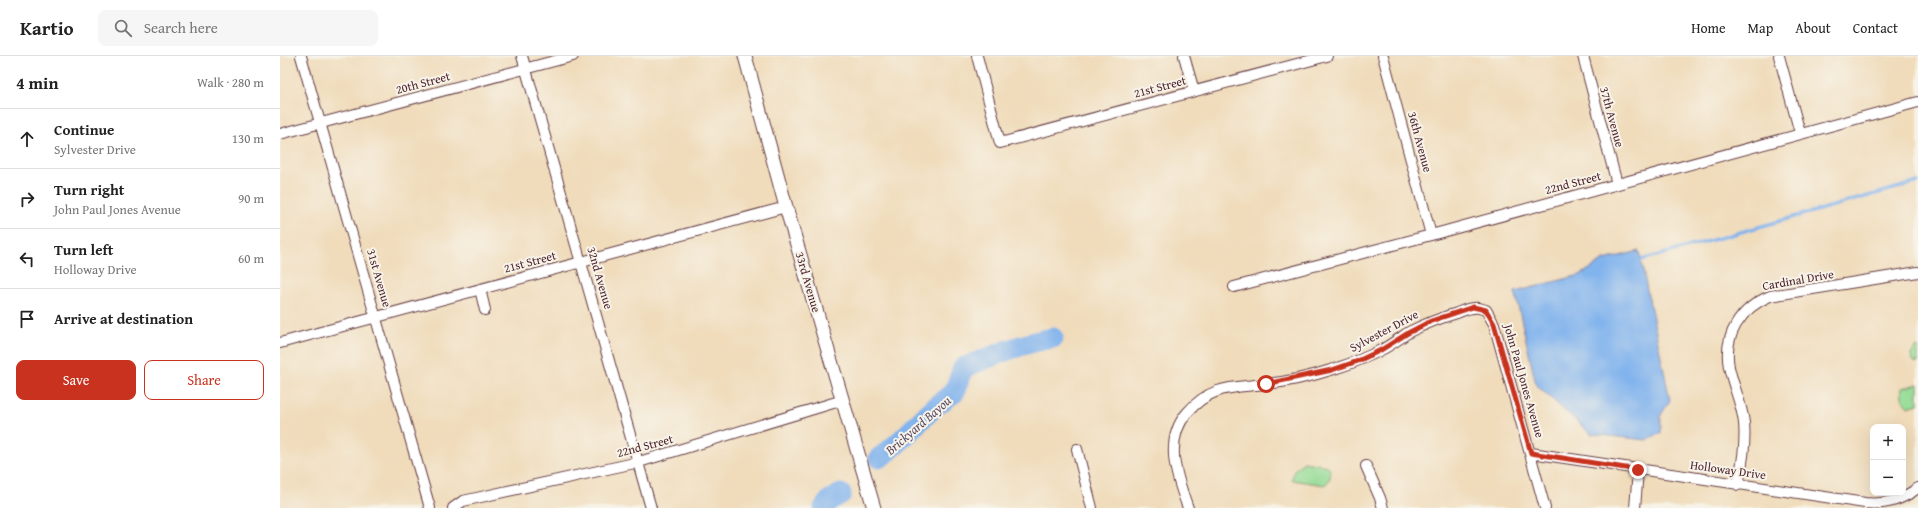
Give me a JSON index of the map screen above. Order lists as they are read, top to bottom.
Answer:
{
  "streets": {
    "street": [
      "20th Street",
      "21st Street",
      "37th Avenue",
      "36th Avenue",
      "22nd Street",
      "31st Avenue",
      "32nd Avenue",
      "Cardinal Drive",
      "33rd Avenue",
      "Sylvester Drive",
      "John Paul Jones Avenue",
      "Holloway Drive"
    ]
  },
  "crossings": [
    ["20th Street", "31st Avenue"],
    ["20th Street", "32nd Avenue"],
    ["21st Street", "31st Avenue"],
    ["21st Street", "32nd Avenue"],
    ["21st Street", "33rd Avenue"],
    ["37th Avenue", "22nd Street"],
    ["36th Avenue", "22nd Street"],
    ["22nd Street", "32nd Avenue"],
    ["22nd Street", "33rd Avenue"],
    ["Cardinal Drive", "Holloway Drive"],
    ["Sylvester Drive", "John Paul Jones Avenue"],
    ["John Paul Jones Avenue", "Holloway Drive"]
  ],
  "water": ["Brickyard Bayou"],
  "page": {
    "header": "Kartio",
    "search": "Search here",
    "nav": [
      "Home",
      "Map",
      "About",
      "Contact"
    ],
    "heading": ["4 min", "Walk · 280 m"],
    "list": [
      ["Continue", "Sylvester Drive", "130 m"],
      ["Turn right", "John Paul Jones Avenue", "90 m"],
      ["Turn left", "Holloway Drive", "60 m"],
      "Arrive at destination"
    ],
    "buttons": ["Save", "Share"],
    "map_buttons": ["+", "−"]
  }
}
